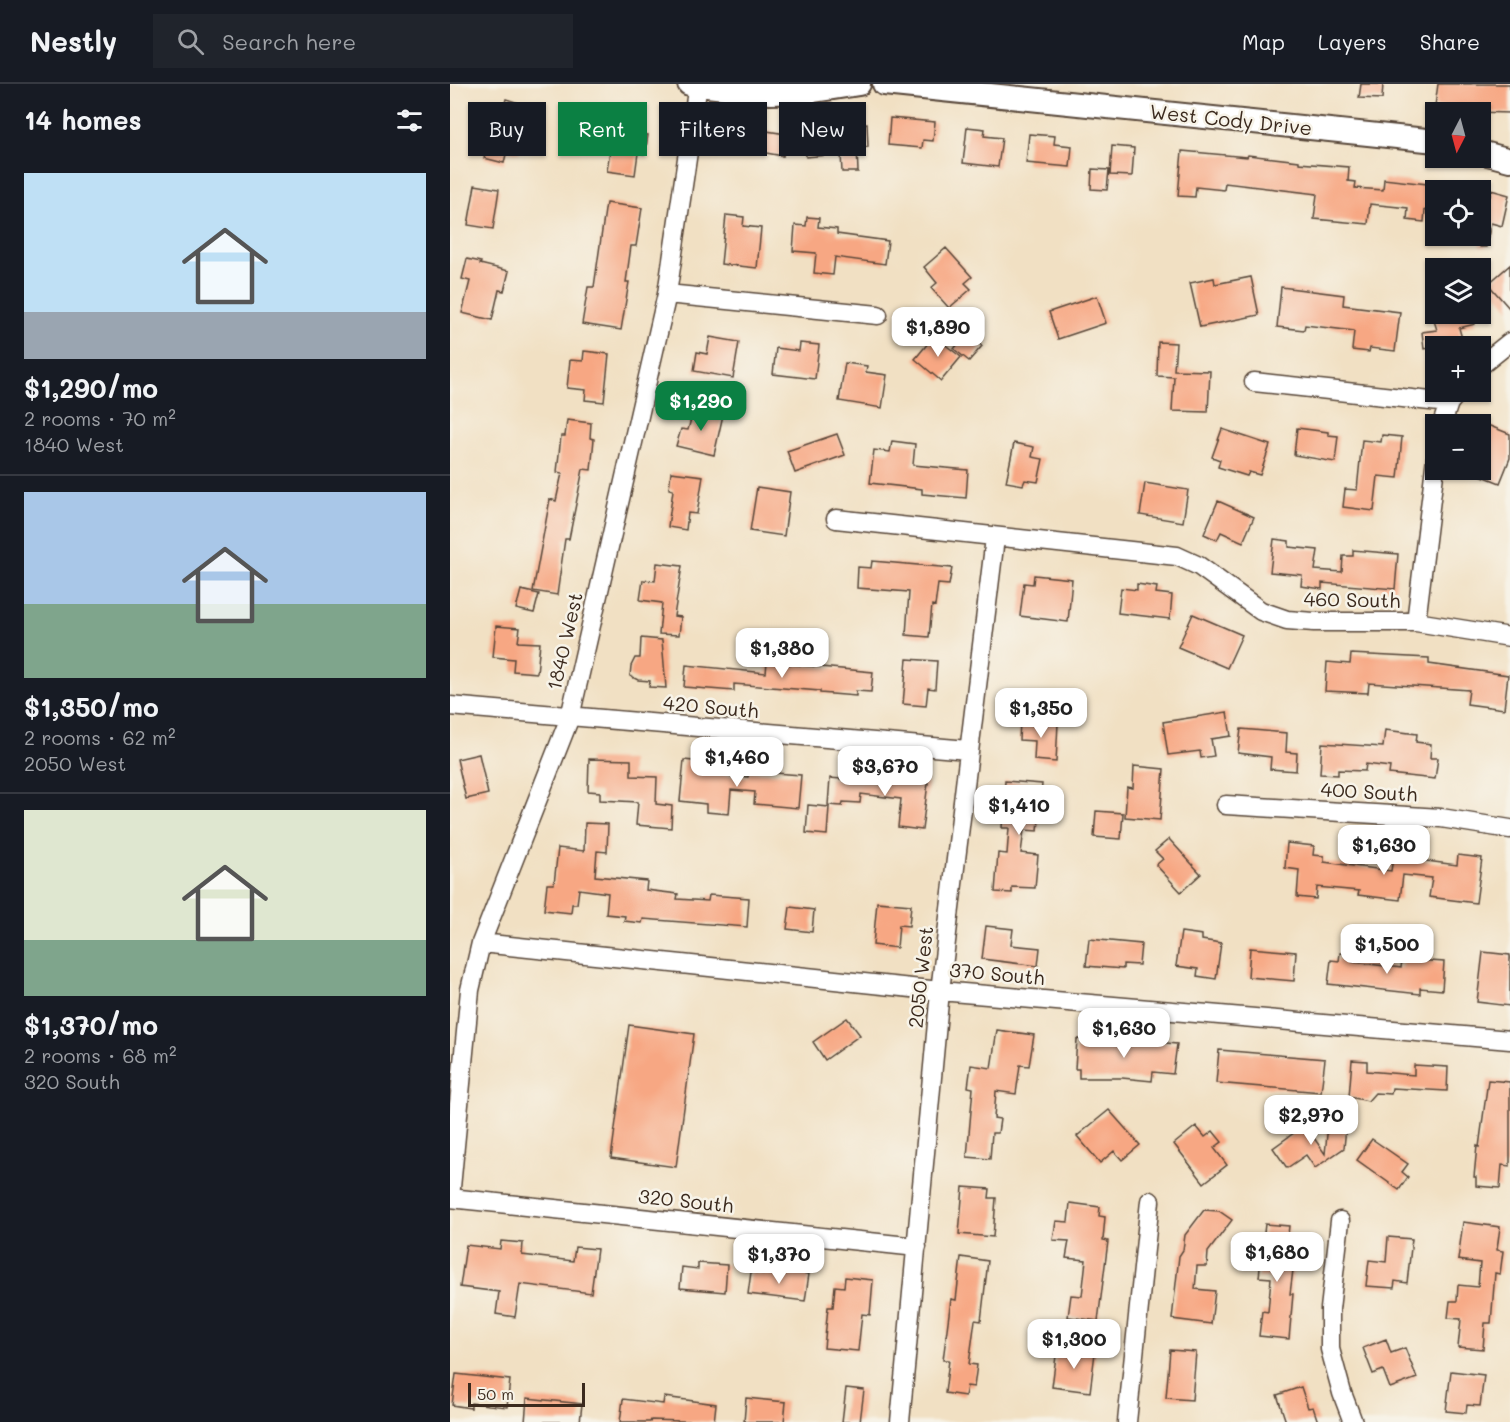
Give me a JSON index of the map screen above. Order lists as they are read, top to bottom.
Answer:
{
  "streets": {
    "street": [
      "West Cody Drive",
      "460 South",
      "1840 West",
      "420 South",
      "400 South",
      "370 South",
      "2050 West",
      "320 South"
    ]
  },
  "crossings": [
    ["460 South", "2050 West"],
    ["1840 West", "420 South"],
    ["1840 West", "370 South"],
    ["1840 West", "320 South"],
    ["420 South", "2050 West"],
    ["370 South", "2050 West"],
    ["2050 West", "320 South"]
  ],
  "scale_bar": "50 m",
  "north": "bottom",
  "page": {
    "header": "Nestly",
    "search": "Search here",
    "nav": ["Map", "Layers", "Share"],
    "heading": "14 homes",
    "map_buttons": ["+", "−"],
    "chip": [
      "Buy",
      "Rent",
      "Filters",
      "New"
    ],
    "list": [
      {
        "name": "$1,290/mo",
        "note": "2 rooms · 70 m² · 1840 West"
      },
      {
        "name": "$1,350/mo",
        "note": "2 rooms · 62 m² · 2050 West"
      },
      {
        "name": "$1,370/mo",
        "note": "2 rooms · 68 m² · 320 South"
      }
    ],
    "price": [
      "$1,890",
      "$1,290",
      "$1,380",
      "$1,350",
      "$1,460",
      "$3,670",
      "$1,410",
      "$1,630",
      "$1,500",
      "$1,630",
      "$2,970",
      "$1,680",
      "$1,370",
      "$1,300"
    ],
    "scale": "50 m"
  }
}
